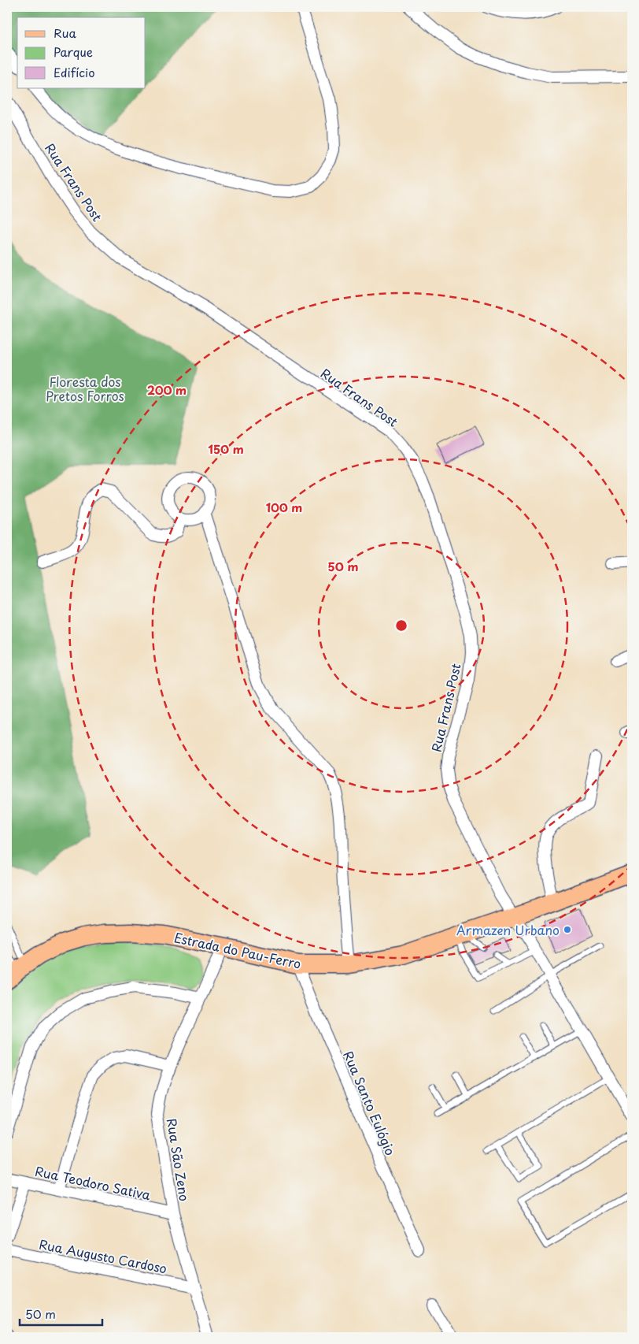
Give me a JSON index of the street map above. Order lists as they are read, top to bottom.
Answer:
{
  "streets": {
    "main road": ["Estrada do Pau-Ferro"],
    "street": [
      "Rua Frans Post",
      "Rua Santo Eulógio",
      "Rua São Zeno",
      "Rua Teodoro Sativa",
      "Rua Augusto Cardoso"
    ]
  },
  "crossings": [
    ["Rua Frans Post", "Estrada do Pau-Ferro"],
    ["Estrada do Pau-Ferro", "Rua Santo Eulógio"],
    ["Estrada do Pau-Ferro", "Rua São Zeno"],
    ["Rua São Zeno", "Rua Teodoro Sativa"],
    ["Rua São Zeno", "Rua Augusto Cardoso"]
  ],
  "parks": ["Floresta dos Pretos Forros"],
  "places": ["Armazen Urbano"],
  "legend": ["Rua", "Parque", "Edifício"],
  "scale_bar": "50 m",
  "rings": [
    "200 m",
    "150 m",
    "100 m",
    "50 m"
  ]
}
